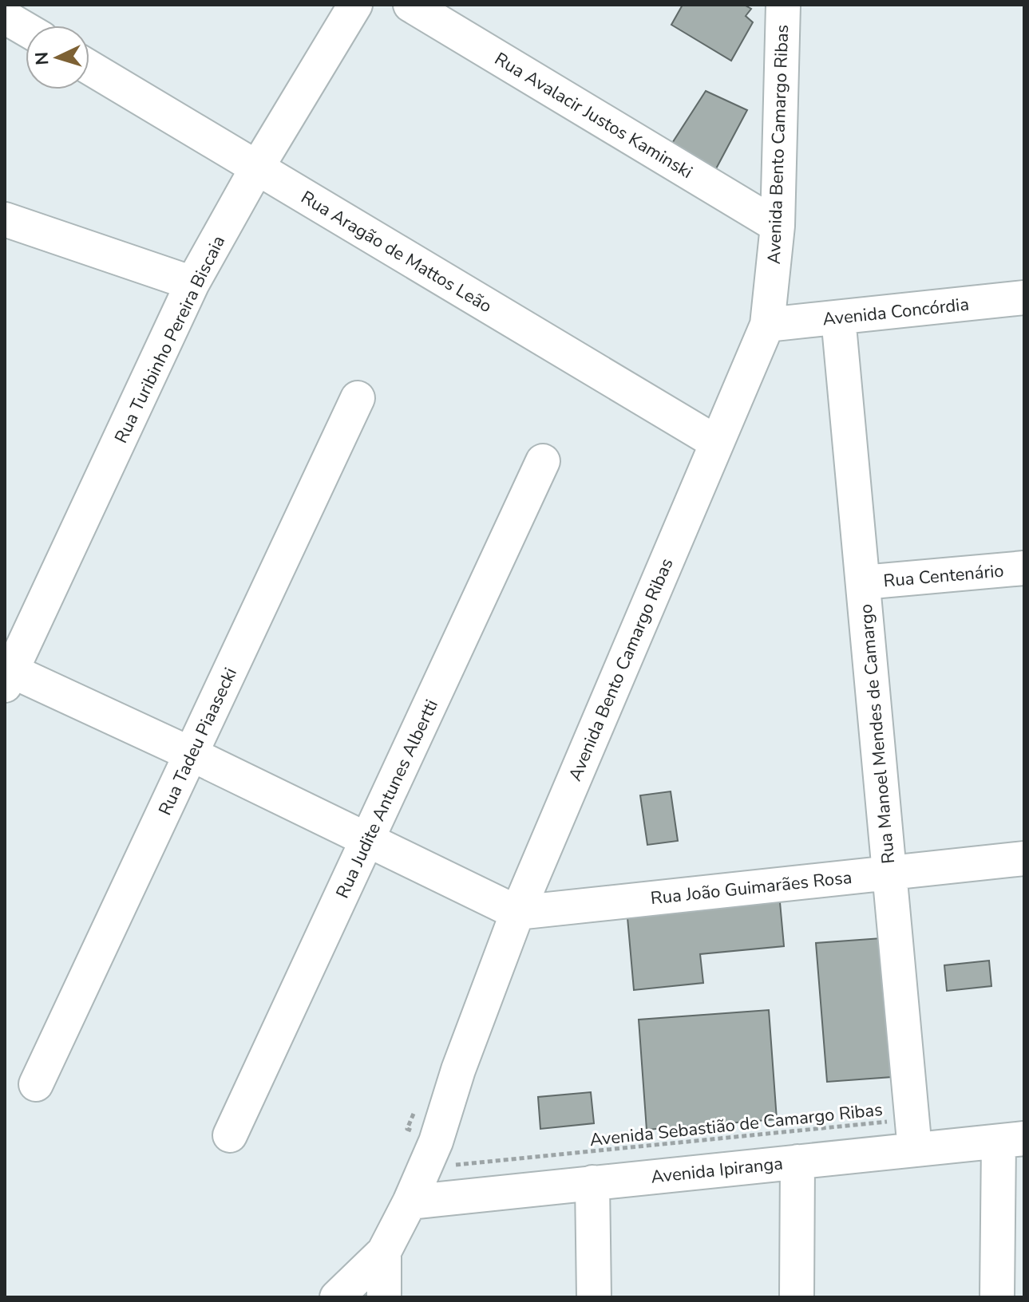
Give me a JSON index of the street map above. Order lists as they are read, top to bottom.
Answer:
{
  "streets": {
    "street": [
      "Rua Avalacir Justos Kaminski",
      "Avenida Bento Camargo Ribas",
      "Rua Aragão de Mattos Leão",
      "Avenida Concórdia",
      "Rua Turibinho Pereira Biscaia",
      "Rua Centenário",
      "Rua Manoel Mendes de Camargo",
      "Rua Tadeu Piaasecki",
      "Rua Judite Antunes Albertti",
      "Rua João Guimarães Rosa",
      "Avenida Ipiranga"
    ],
    "path": ["Avenida Sebastião de Camargo Ribas"]
  },
  "crossings": [
    ["Rua Avalacir Justos Kaminski", "Avenida Bento Camargo Ribas"],
    ["Avenida Bento Camargo Ribas", "Rua Aragão de Mattos Leão"],
    ["Avenida Bento Camargo Ribas", "Avenida Concórdia"],
    ["Avenida Bento Camargo Ribas", "Rua João Guimarães Rosa"],
    ["Avenida Bento Camargo Ribas", "Avenida Ipiranga"],
    ["Rua Aragão de Mattos Leão", "Rua Turibinho Pereira Biscaia"],
    ["Avenida Concórdia", "Rua Manoel Mendes de Camargo"],
    ["Rua Centenário", "Rua Manoel Mendes de Camargo"],
    ["Rua Manoel Mendes de Camargo", "Rua João Guimarães Rosa"],
    ["Rua Manoel Mendes de Camargo", "Avenida Sebastião de Camargo Ribas"],
    ["Rua Manoel Mendes de Camargo", "Avenida Ipiranga"],
    ["Avenida Sebastião de Camargo Ribas", "Avenida Ipiranga"]
  ],
  "north": "left"
}
